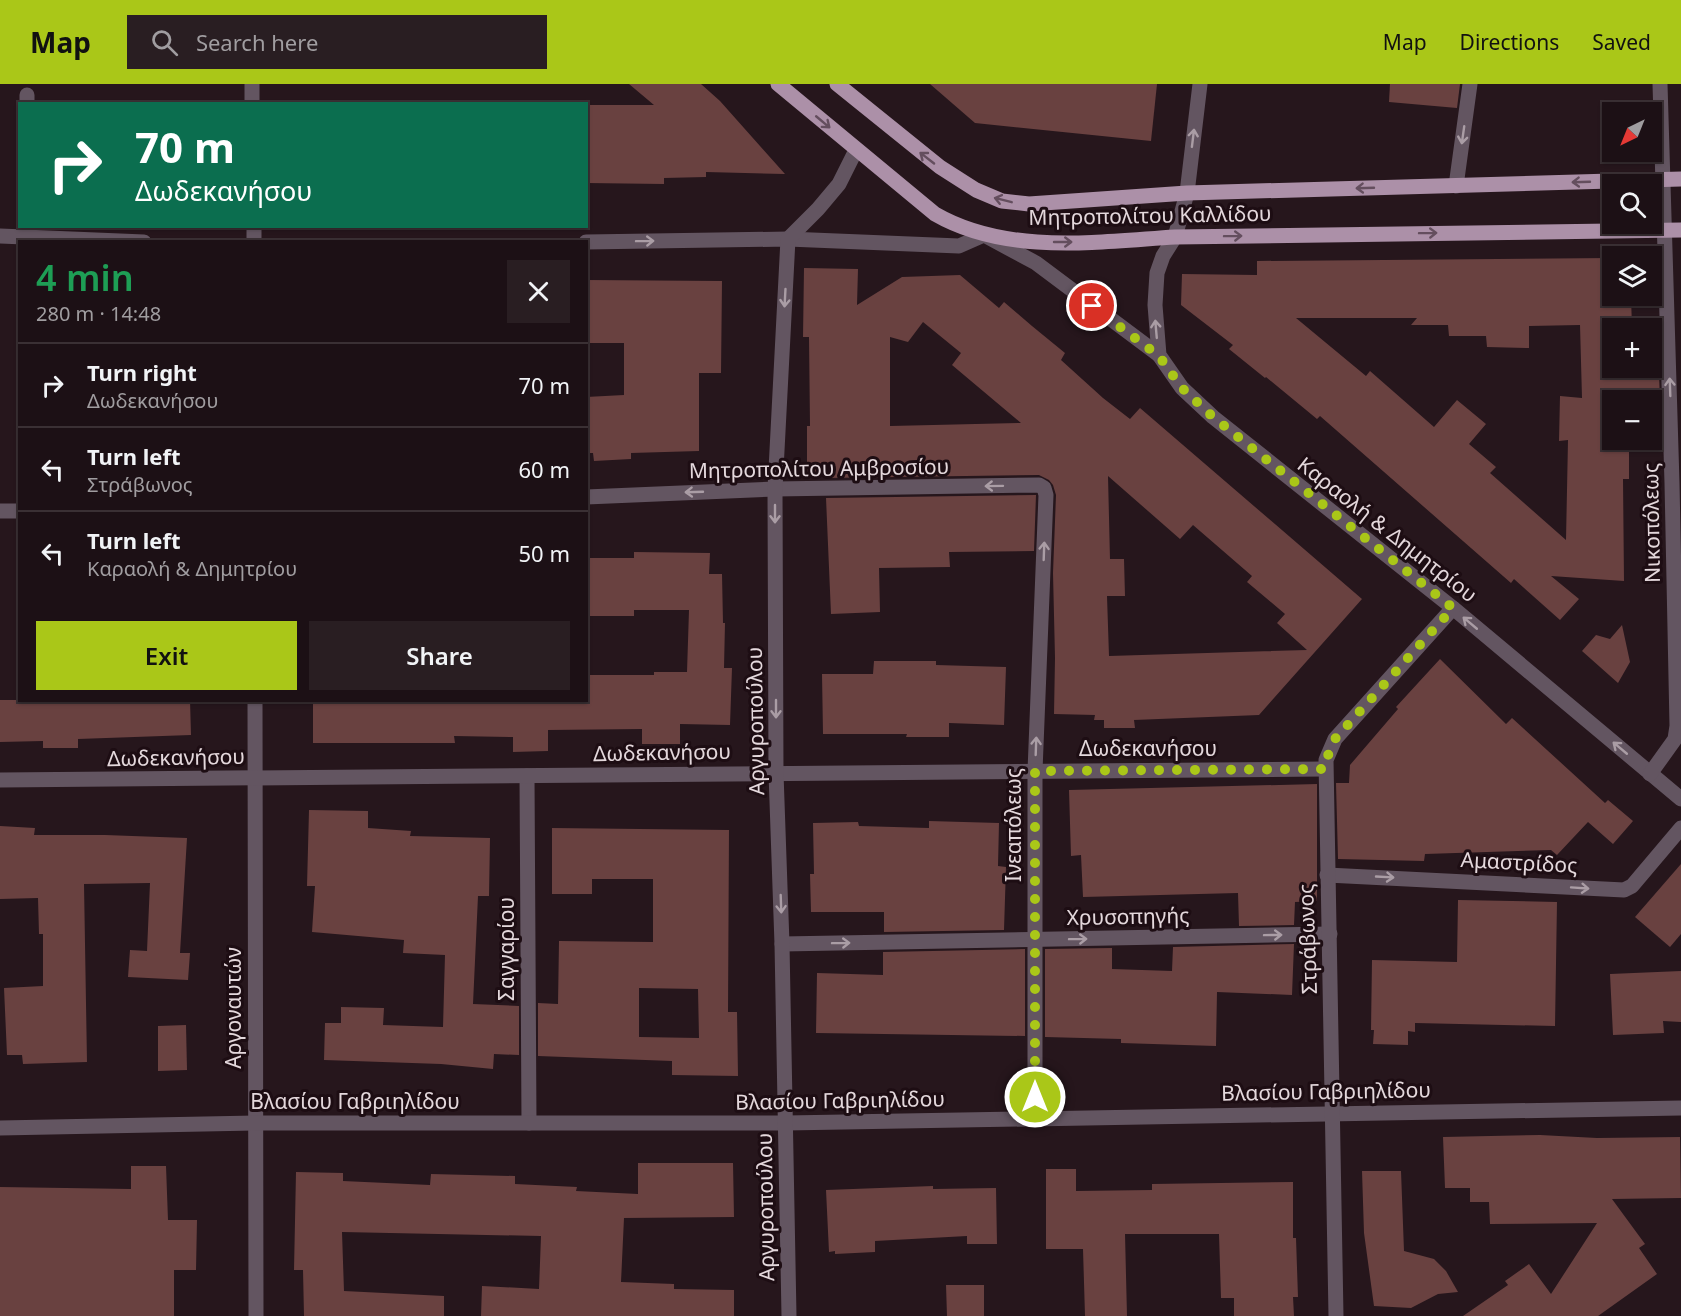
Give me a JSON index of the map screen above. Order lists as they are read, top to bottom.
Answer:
{
  "streets": {
    "main road": ["Μητροπολίτου Καλλίδου", "Καραολή & Δημητρίου"],
    "street": [
      "Μητροπολίτου Αμβροσίου",
      "Νικοπόλεως",
      "Αργυροπούλου",
      "Δωδεκανήσου",
      "Ινεαπόλεως",
      "Αμαστρίδος",
      "Χρυσοπηγής",
      "Στράβωνος",
      "Σαγγαρίου",
      "Αργοναυτών",
      "Βλασίου Γαβριηλίδου"
    ]
  },
  "crossings": [
    ["Μητροπολίτου Καλλίδου", "Νικοπόλεως"],
    ["Μητροπολίτου Καλλίδου", "Καραολή & Δημητρίου"],
    ["Μητροπολίτου Καλλίδου", "Αργυροπούλου"],
    ["Μητροπολίτου Αμβροσίου", "Αργυροπούλου"],
    ["Μητροπολίτου Αμβροσίου", "Ινεαπόλεως"],
    ["Νικοπόλεως", "Καραολή & Δημητρίου"],
    ["Καραολή & Δημητρίου", "Στράβωνος"],
    ["Αργυροπούλου", "Δωδεκανήσου"],
    ["Αργυροπούλου", "Χρυσοπηγής"],
    ["Αργυροπούλου", "Βλασίου Γαβριηλίδου"],
    ["Δωδεκανήσου", "Ινεαπόλεως"],
    ["Δωδεκανήσου", "Στράβωνος"],
    ["Δωδεκανήσου", "Σαγγαρίου"],
    ["Δωδεκανήσου", "Αργοναυτών"],
    ["Ινεαπόλεως", "Χρυσοπηγής"],
    ["Ινεαπόλεως", "Βλασίου Γαβριηλίδου"],
    ["Αμαστρίδος", "Στράβωνος"],
    ["Χρυσοπηγής", "Στράβωνος"],
    ["Στράβωνος", "Βλασίου Γαβριηλίδου"],
    ["Σαγγαρίου", "Βλασίου Γαβριηλίδου"],
    ["Αργοναυτών", "Βλασίου Γαβριηλίδου"]
  ],
  "one_way": [
    "Μητροπολίτου Αμβροσίου",
    "Νικοπόλεως",
    "Αργυροπούλου",
    "Ινεαπόλεως",
    "Αμαστρίδος",
    "Χρυσοπηγής"
  ],
  "north": "bottom left",
  "page": {
    "header": "Map",
    "search": "Search here",
    "nav": ["Map", "Directions", "Saved"],
    "map_buttons": ["+", "−"],
    "turn": ["70 m", "Δωδεκανήσου"],
    "heading": ["4 min", "280 m · 14:48"],
    "list": [
      {
        "name": "Turn right",
        "note": "Δωδεκανήσου",
        "value": "70 m"
      },
      {
        "name": "Turn left",
        "note": "Στράβωνος",
        "value": "60 m"
      },
      {
        "name": "Turn left",
        "note": "Καραολή & Δημητρίου",
        "value": "50 m"
      }
    ],
    "buttons": ["Exit", "Share"]
  }
}
